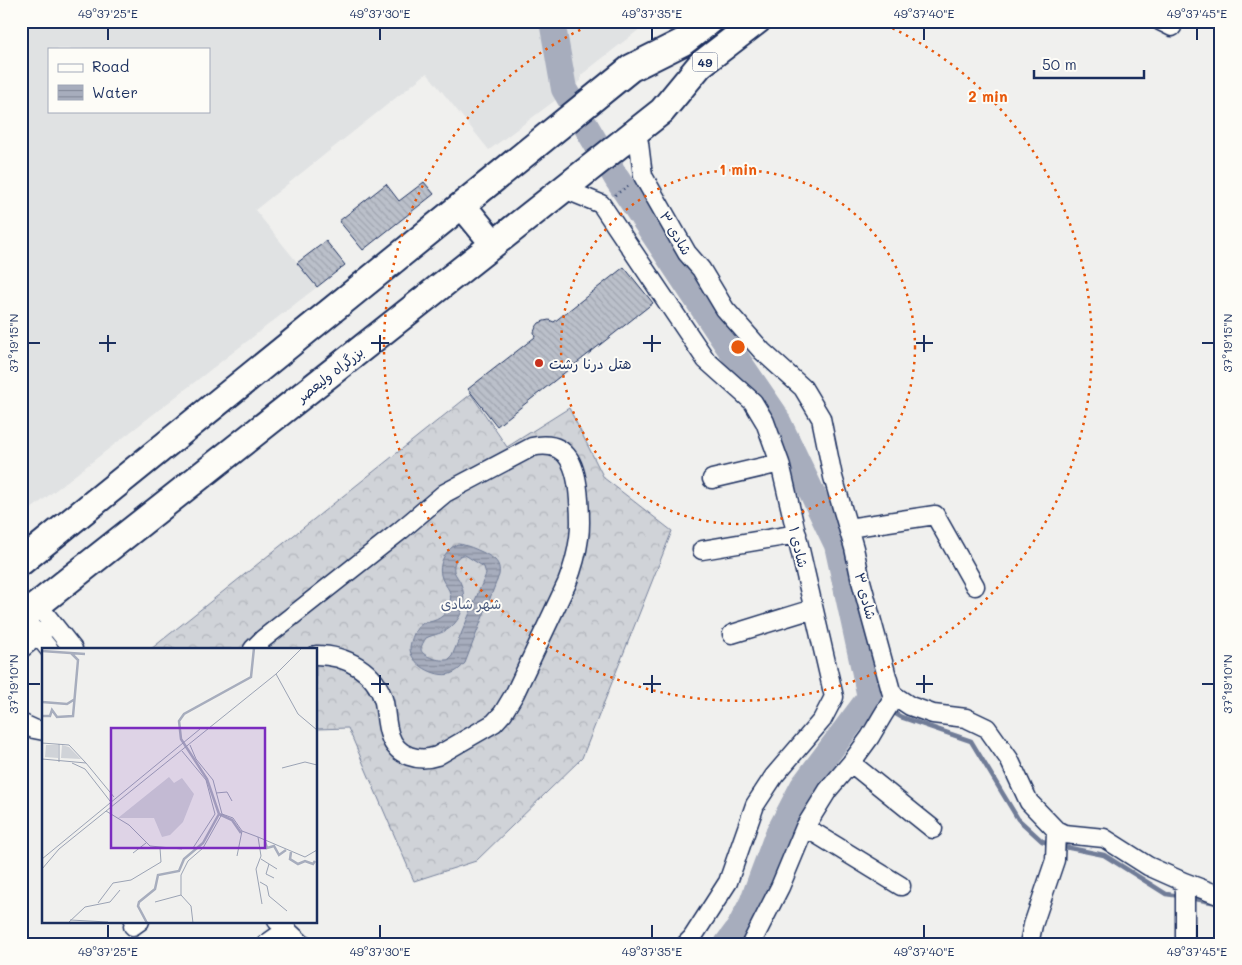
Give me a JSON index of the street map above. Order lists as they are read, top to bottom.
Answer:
{
  "streets": {
    "highway": ["49", "بزرگراه ولیعصر"],
    "street": ["شادی ۳", "شادی ۱"]
  },
  "crossings": [
    ["شادی ۳", "بزرگراه ولیعصر"]
  ],
  "parks": ["شهر شادی"],
  "places": ["هتل درنا رشت"],
  "legend": ["Road", "Water"],
  "scale_bar": "50 m",
  "coordinates": [
    "49°37'25\"E",
    "49°37'30\"E",
    "49°37'35\"E",
    "49°37'40\"E",
    "49°37'45\"E",
    "37°19'15\"N",
    "37°19'10\"N"
  ],
  "rings": ["2 min", "1 min"]
}
